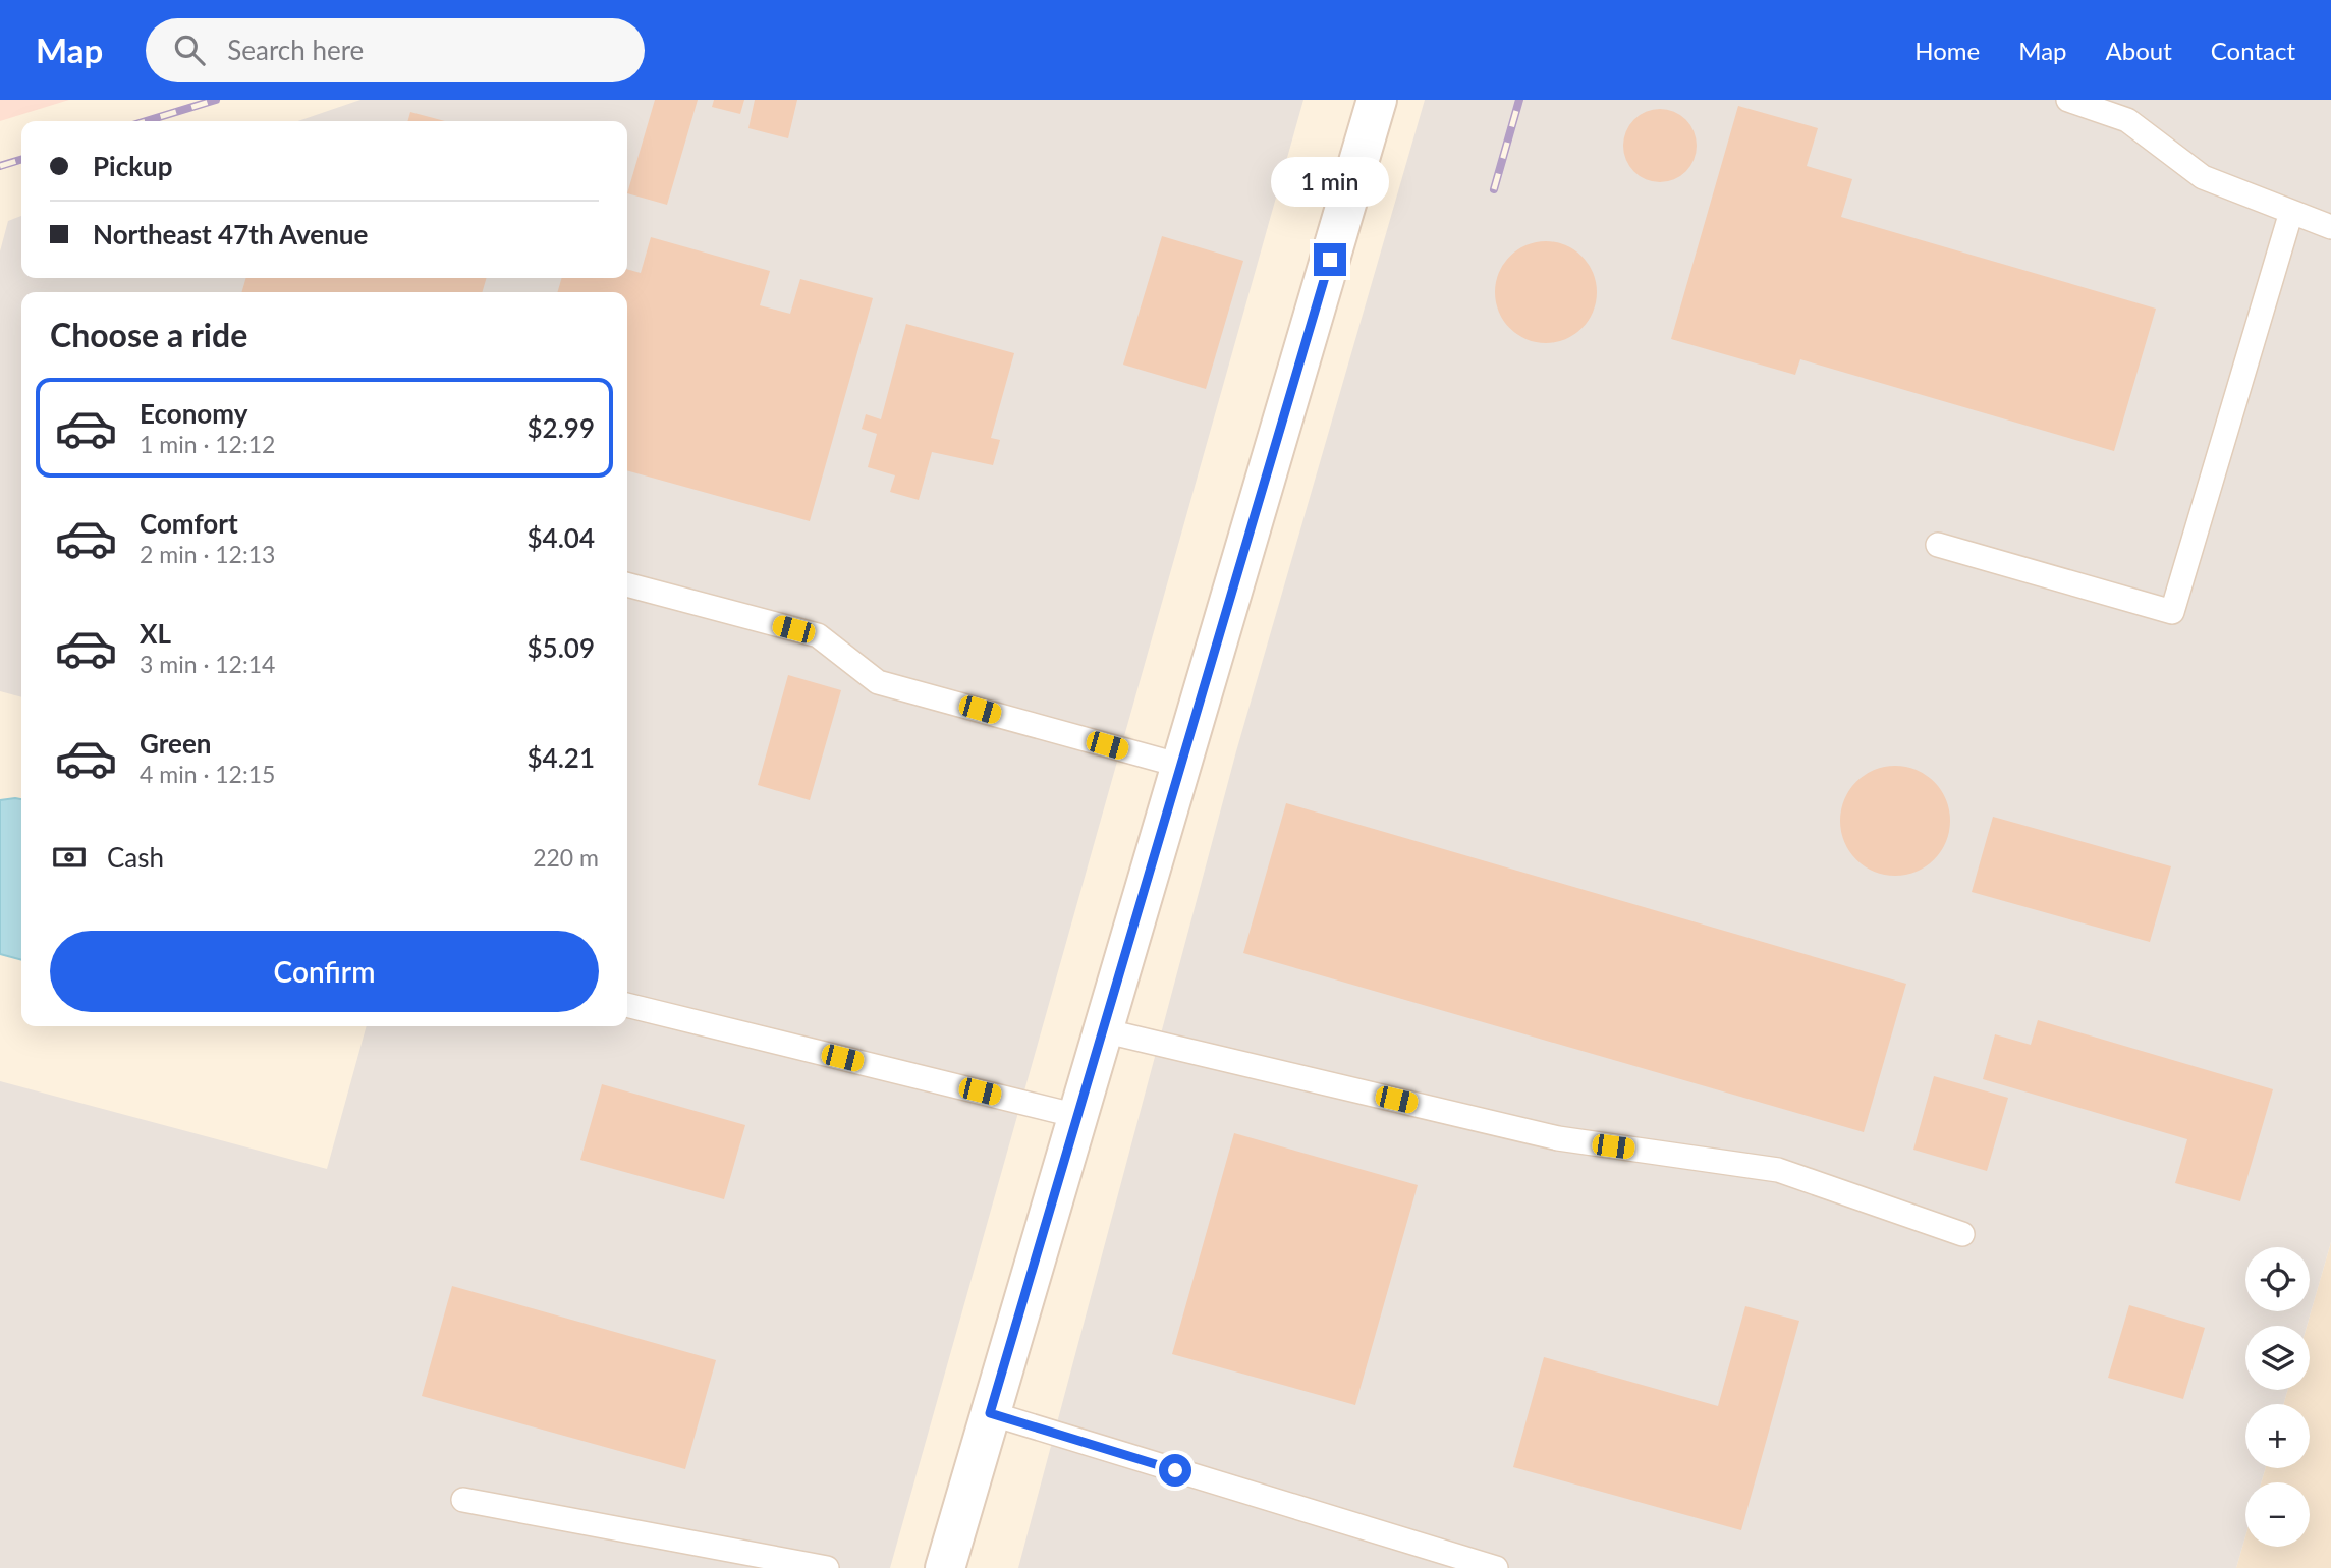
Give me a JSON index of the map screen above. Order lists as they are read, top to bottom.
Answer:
{
  "page": {
    "header": "Map",
    "search": "Search here",
    "nav": [
      "Home",
      "Map",
      "About",
      "Contact"
    ],
    "banner": ["Pickup", "Northeast 47th Avenue"],
    "bubble": "1 min",
    "heading": "Choose a ride",
    "list": [
      {
        "name": "Economy",
        "note": "1 min · 12:12",
        "value": "$2.99"
      },
      {
        "name": "Comfort",
        "note": "2 min · 12:13",
        "value": "$4.04"
      },
      {
        "name": "XL",
        "note": "3 min · 12:14",
        "value": "$5.09"
      },
      {
        "name": "Green",
        "note": "4 min · 12:15",
        "value": "$4.21"
      }
    ],
    "pay": ["Cash", "220 m"],
    "buttons": "Confirm",
    "map_buttons": ["+", "−"]
  }
}
